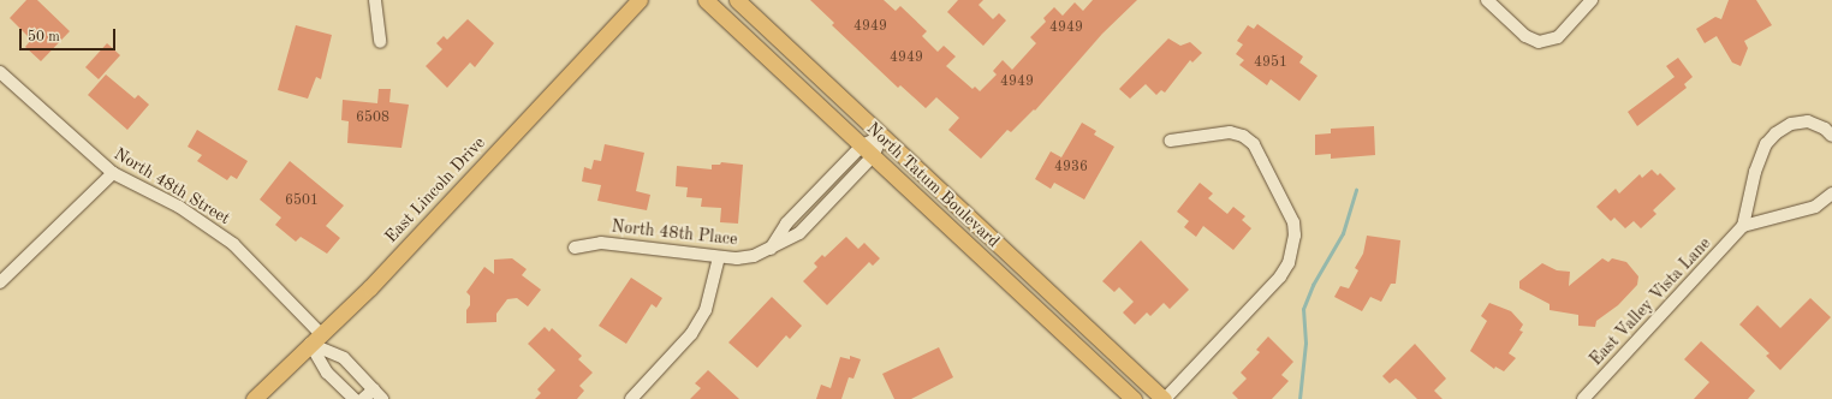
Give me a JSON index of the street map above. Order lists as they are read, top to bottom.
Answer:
{
  "streets": {
    "main road": ["North Tatum Boulevard", "East Lincoln Drive"],
    "street": ["North 48th Street", "North 48th Place", "East Valley Vista Lane"]
  },
  "crossings": [
    ["North Tatum Boulevard", "North 48th Place"],
    ["North 48th Street", "East Lincoln Drive"]
  ],
  "house_numbers": [
    "4949",
    "4949",
    "4949",
    "4951",
    "4949",
    "6508",
    "4936",
    "6501"
  ],
  "scale_bar": "50 m"
}
